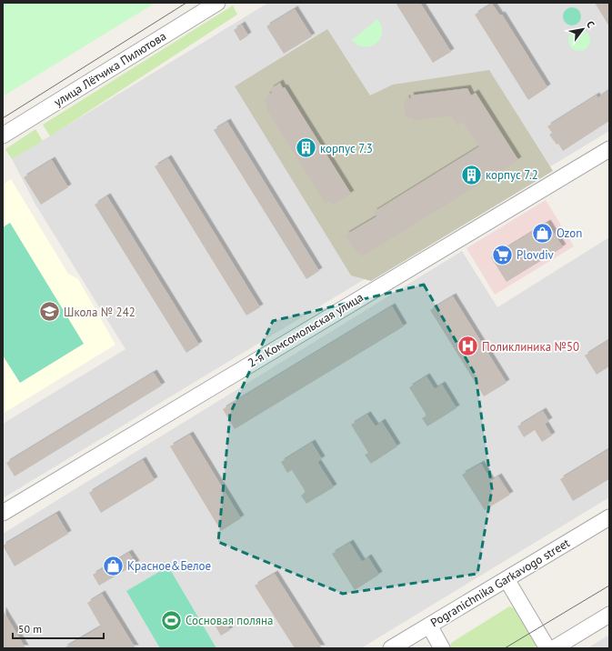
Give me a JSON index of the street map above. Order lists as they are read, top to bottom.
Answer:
{
  "streets": {
    "street": ["улица Лётчика Пилютова", "2-я Комсомольская улица", "Pogranichnika Garkavogo street"]
  },
  "places": {
    "building": ["корпус 7.3", "корпус 7.2"],
    "shop": ["Ozon", "Красное&Белое"],
    "supermarket": ["Plovdiv"],
    "school or university": ["Школа № 242"],
    "hospital": ["Поликлиника №50"],
    "sports": ["Сосновая поляна"]
  },
  "scale_bar": "50 m",
  "north": "top right"
}
